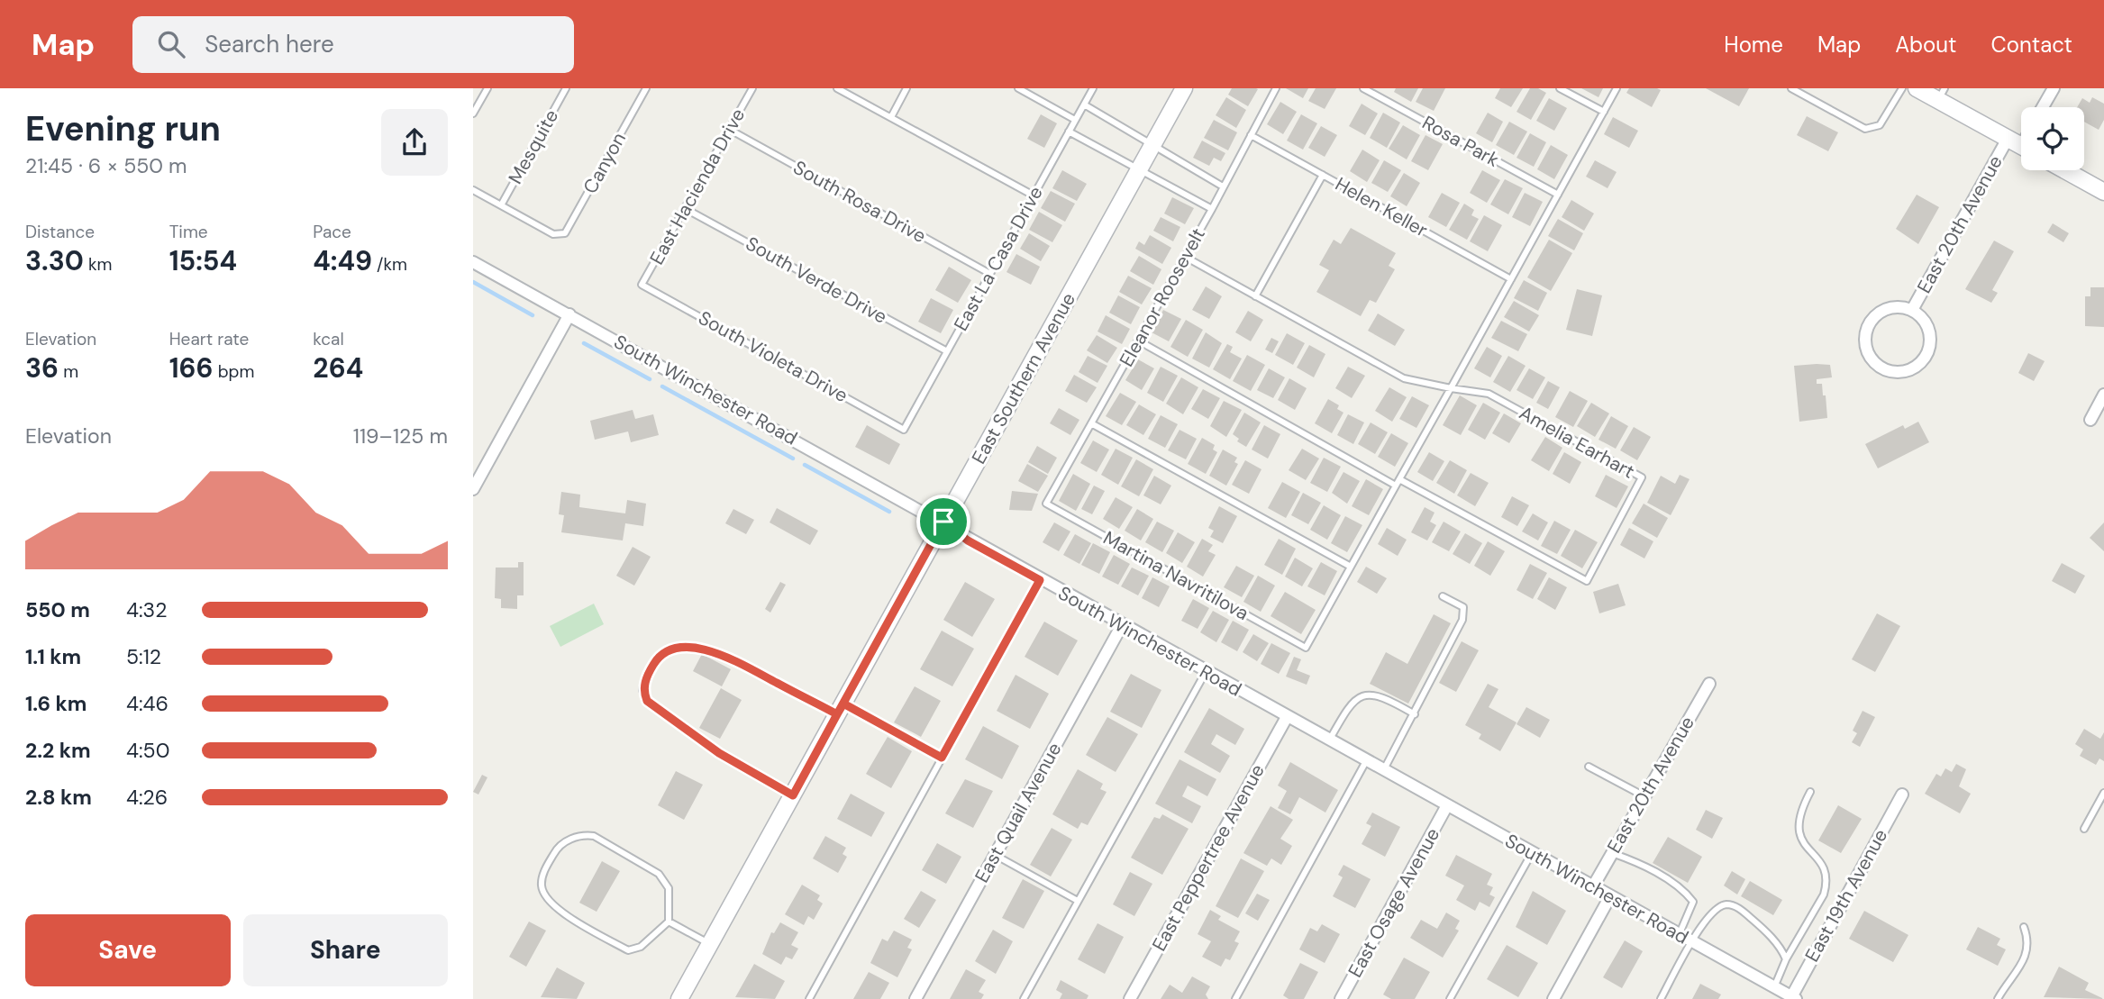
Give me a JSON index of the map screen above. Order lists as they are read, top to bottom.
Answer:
{
  "streets": {
    "main road": ["East Southern Avenue"],
    "street": [
      "East 20th Avenue",
      "South Winchester Road",
      "East Quail Avenue",
      "East Peppertree Avenue",
      "East 19th Avenue",
      "East Osage Avenue"
    ],
    "lane": [
      "Rosa Park",
      "Mesquite",
      "Canyon",
      "East Hacienda Drive",
      "South Rosa Drive",
      "Helen Keller",
      "East La Casa Drive",
      "South Verde Drive",
      "Eleanor Roosevelt",
      "South Violeta Drive",
      "Amelia Earhart",
      "Martina Navritilova"
    ]
  },
  "crossings": [
    ["Mesquite", "Canyon"],
    ["East Hacienda Drive", "South Rosa Drive"],
    ["East Hacienda Drive", "South Verde Drive"],
    ["East Hacienda Drive", "South Violeta Drive"],
    ["South Rosa Drive", "East La Casa Drive"],
    ["Helen Keller", "Eleanor Roosevelt"],
    ["East 20th Avenue", "South Winchester Road"],
    ["East La Casa Drive", "South Verde Drive"],
    ["East La Casa Drive", "South Violeta Drive"],
    ["Eleanor Roosevelt", "Martina Navritilova"],
    ["East Southern Avenue", "South Winchester Road"],
    ["South Winchester Road", "East Quail Avenue"],
    ["South Winchester Road", "East Peppertree Avenue"],
    ["South Winchester Road", "East 19th Avenue"],
    ["South Winchester Road", "East Osage Avenue"]
  ],
  "page": {
    "header": "Map",
    "search": "Search here",
    "nav": [
      "Home",
      "Map",
      "About",
      "Contact"
    ],
    "heading": ["Evening run", "21:45 · 6 × 550 m"],
    "stats": [
      ["Distance", "3.30 km"],
      ["Time", "15:54"],
      ["Pace", "4:49 /km"],
      ["Elevation", "36 m"],
      ["Heart rate", "166 bpm"],
      ["kcal", "264"]
    ],
    "chart": ["Elevation", "119–125 m"],
    "list": [
      {
        "name": "550 m",
        "note": "4:32"
      },
      {
        "name": "1.1 km",
        "note": "5:12"
      },
      {
        "name": "1.6 km",
        "note": "4:46"
      },
      {
        "name": "2.2 km",
        "note": "4:50"
      },
      {
        "name": "2.8 km",
        "note": "4:26"
      }
    ],
    "buttons": ["Save", "Share"]
  }
}
